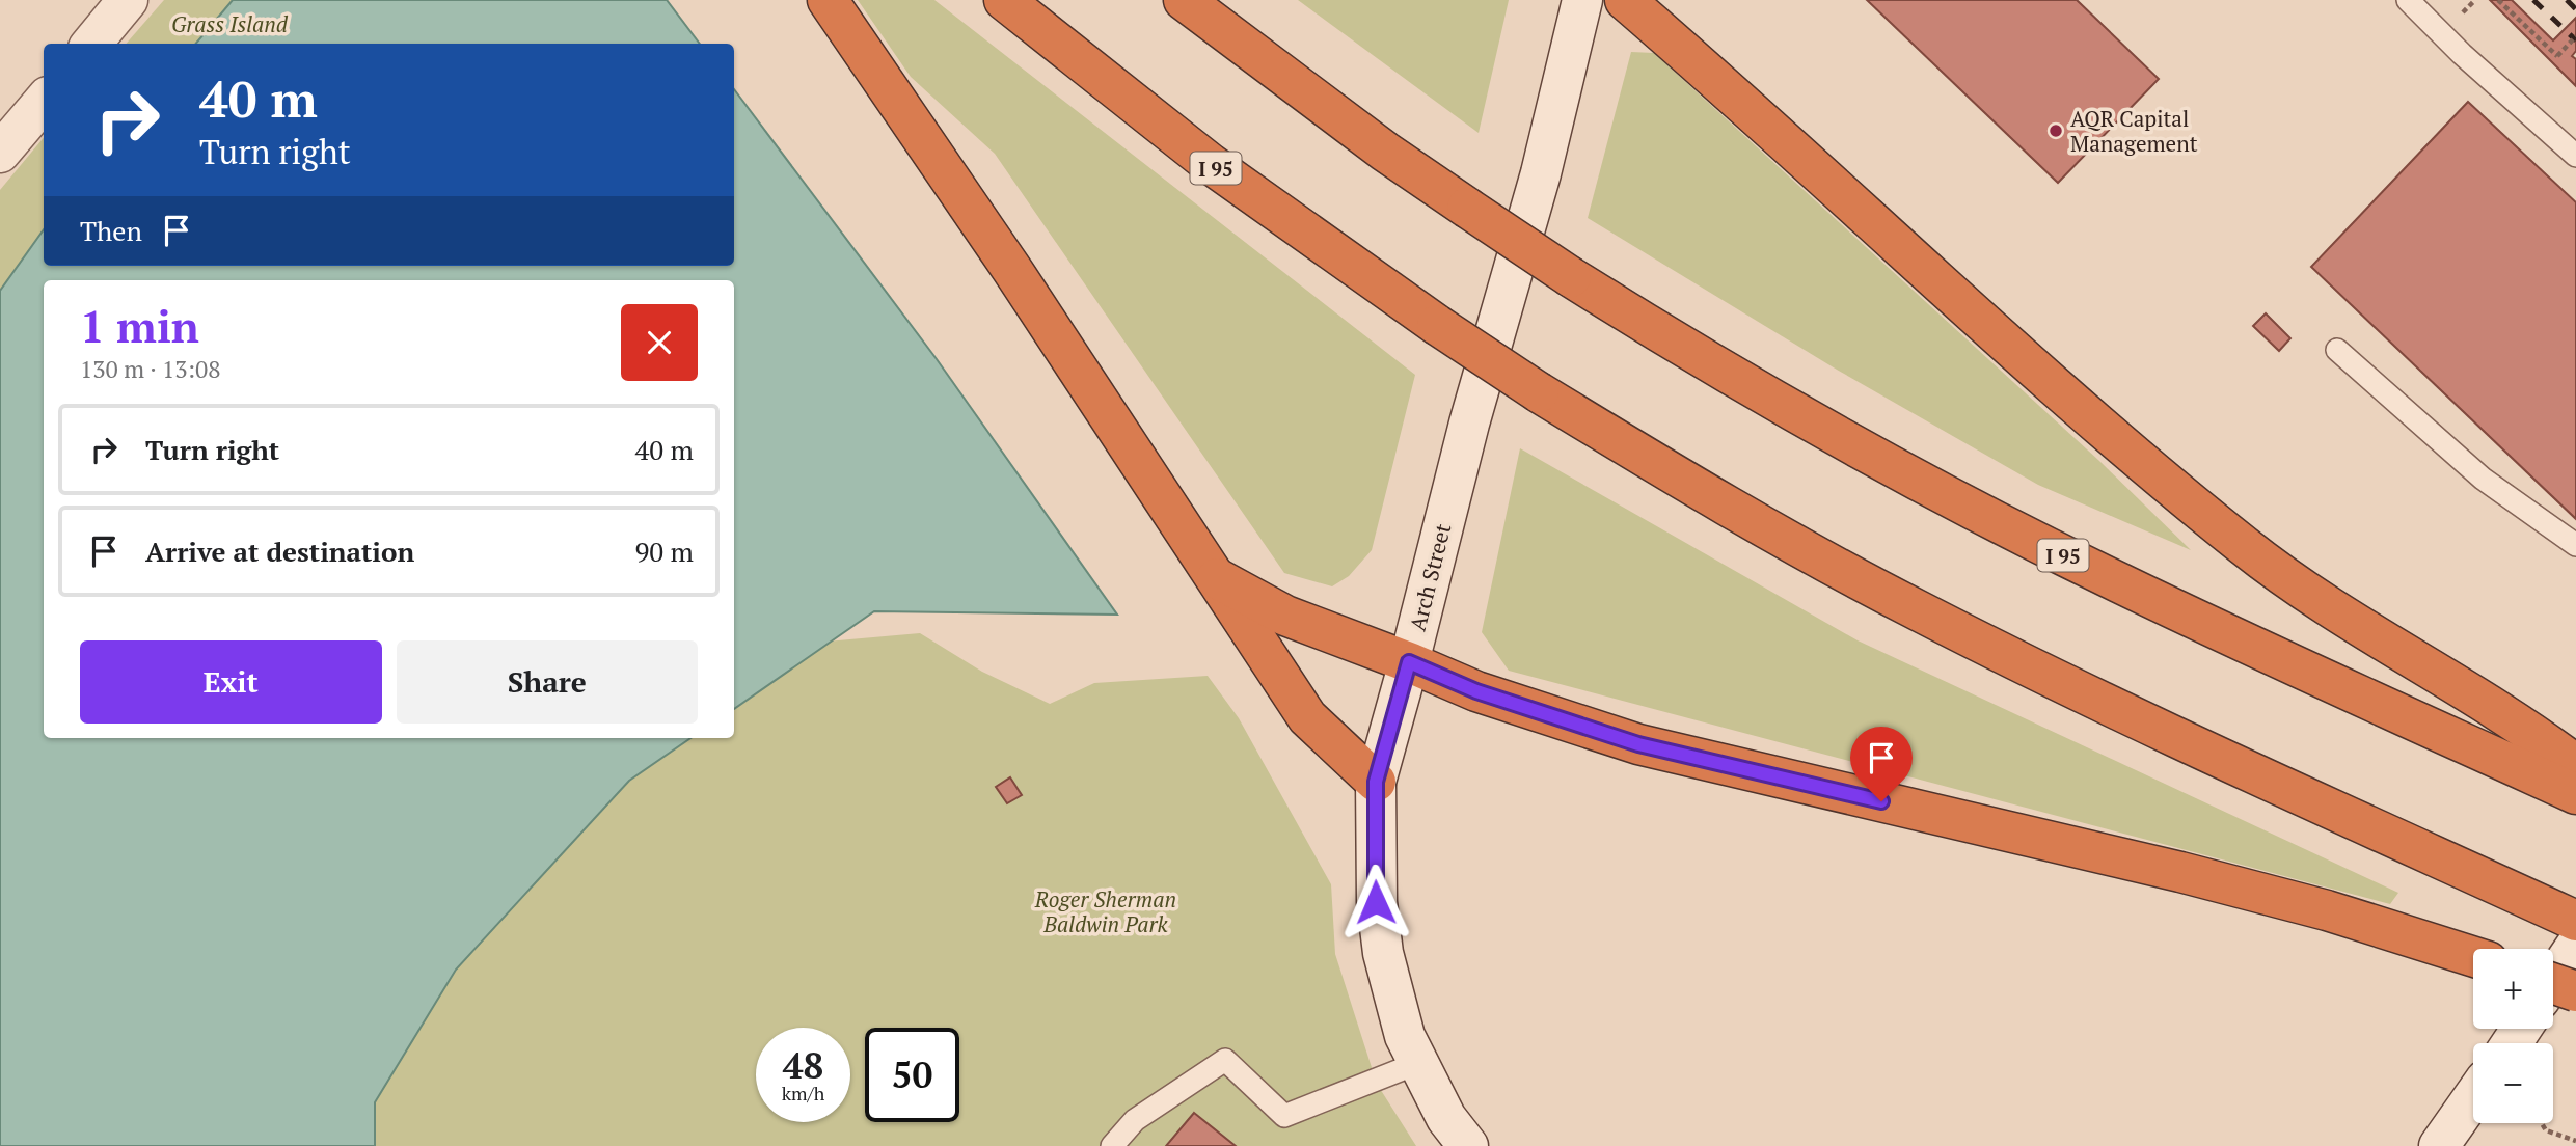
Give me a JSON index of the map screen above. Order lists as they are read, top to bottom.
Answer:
{
  "streets": {
    "highway": ["I 95"],
    "main road": ["Arch Street"]
  },
  "parks": ["Grass Island", "Roger Sherman Baldwin Park"],
  "places": ["AQR Capital Management"],
  "page": {
    "turn": ["40 m", "Turn right"],
    "then": "Then",
    "heading": ["1 min", "130 m · 13:08"],
    "list": [
      {
        "name": "Turn right",
        "value": "40 m"
      },
      {
        "name": "Arrive at destination",
        "value": "90 m"
      }
    ],
    "buttons": ["Exit", "Share"],
    "map_buttons": ["+", "−"],
    "speed": "48 km/h",
    "limit": "50"
  }
}
